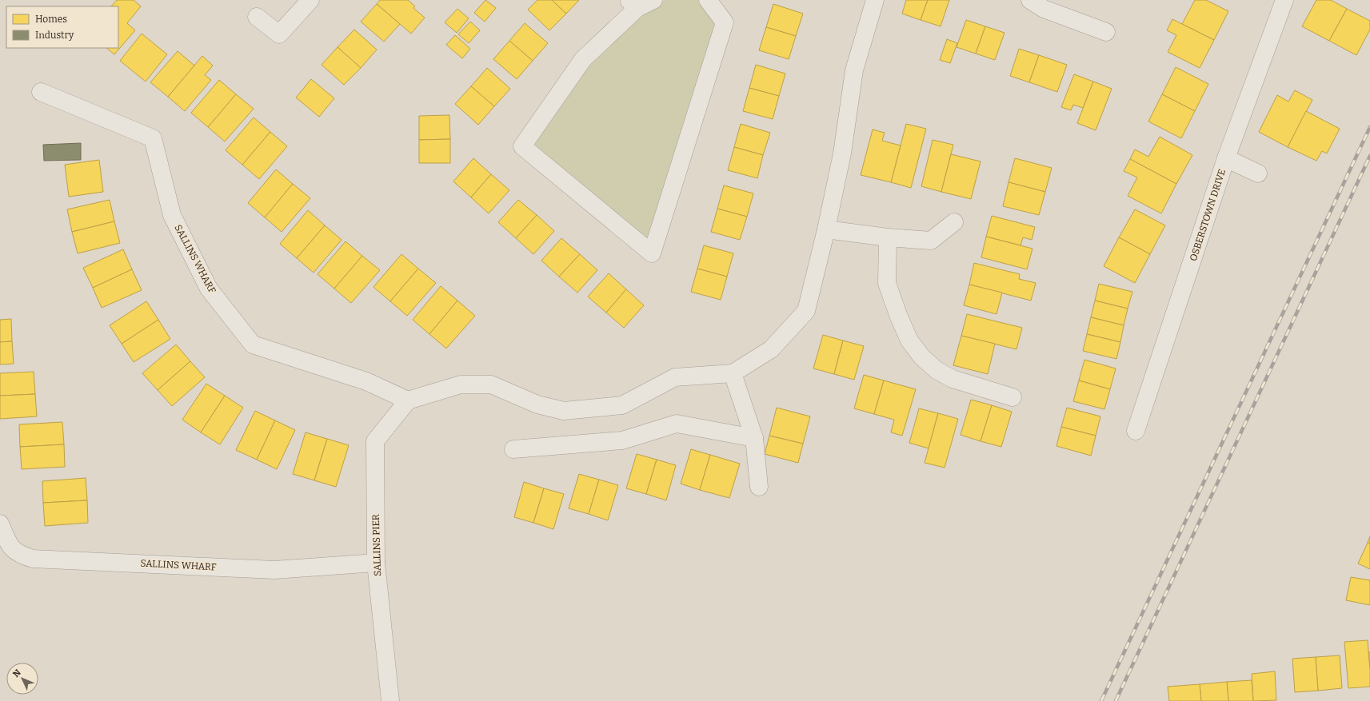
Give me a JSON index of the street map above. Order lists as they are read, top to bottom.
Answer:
{
  "streets": {
    "street": ["OSBERSTOWN DRIVE", "SALLINS WHARF", "SALLINS PIER"]
  },
  "crossings": [
    ["SALLINS WHARF", "SALLINS PIER"]
  ],
  "legend": ["Homes", "Industry"],
  "north": "top left"
}
